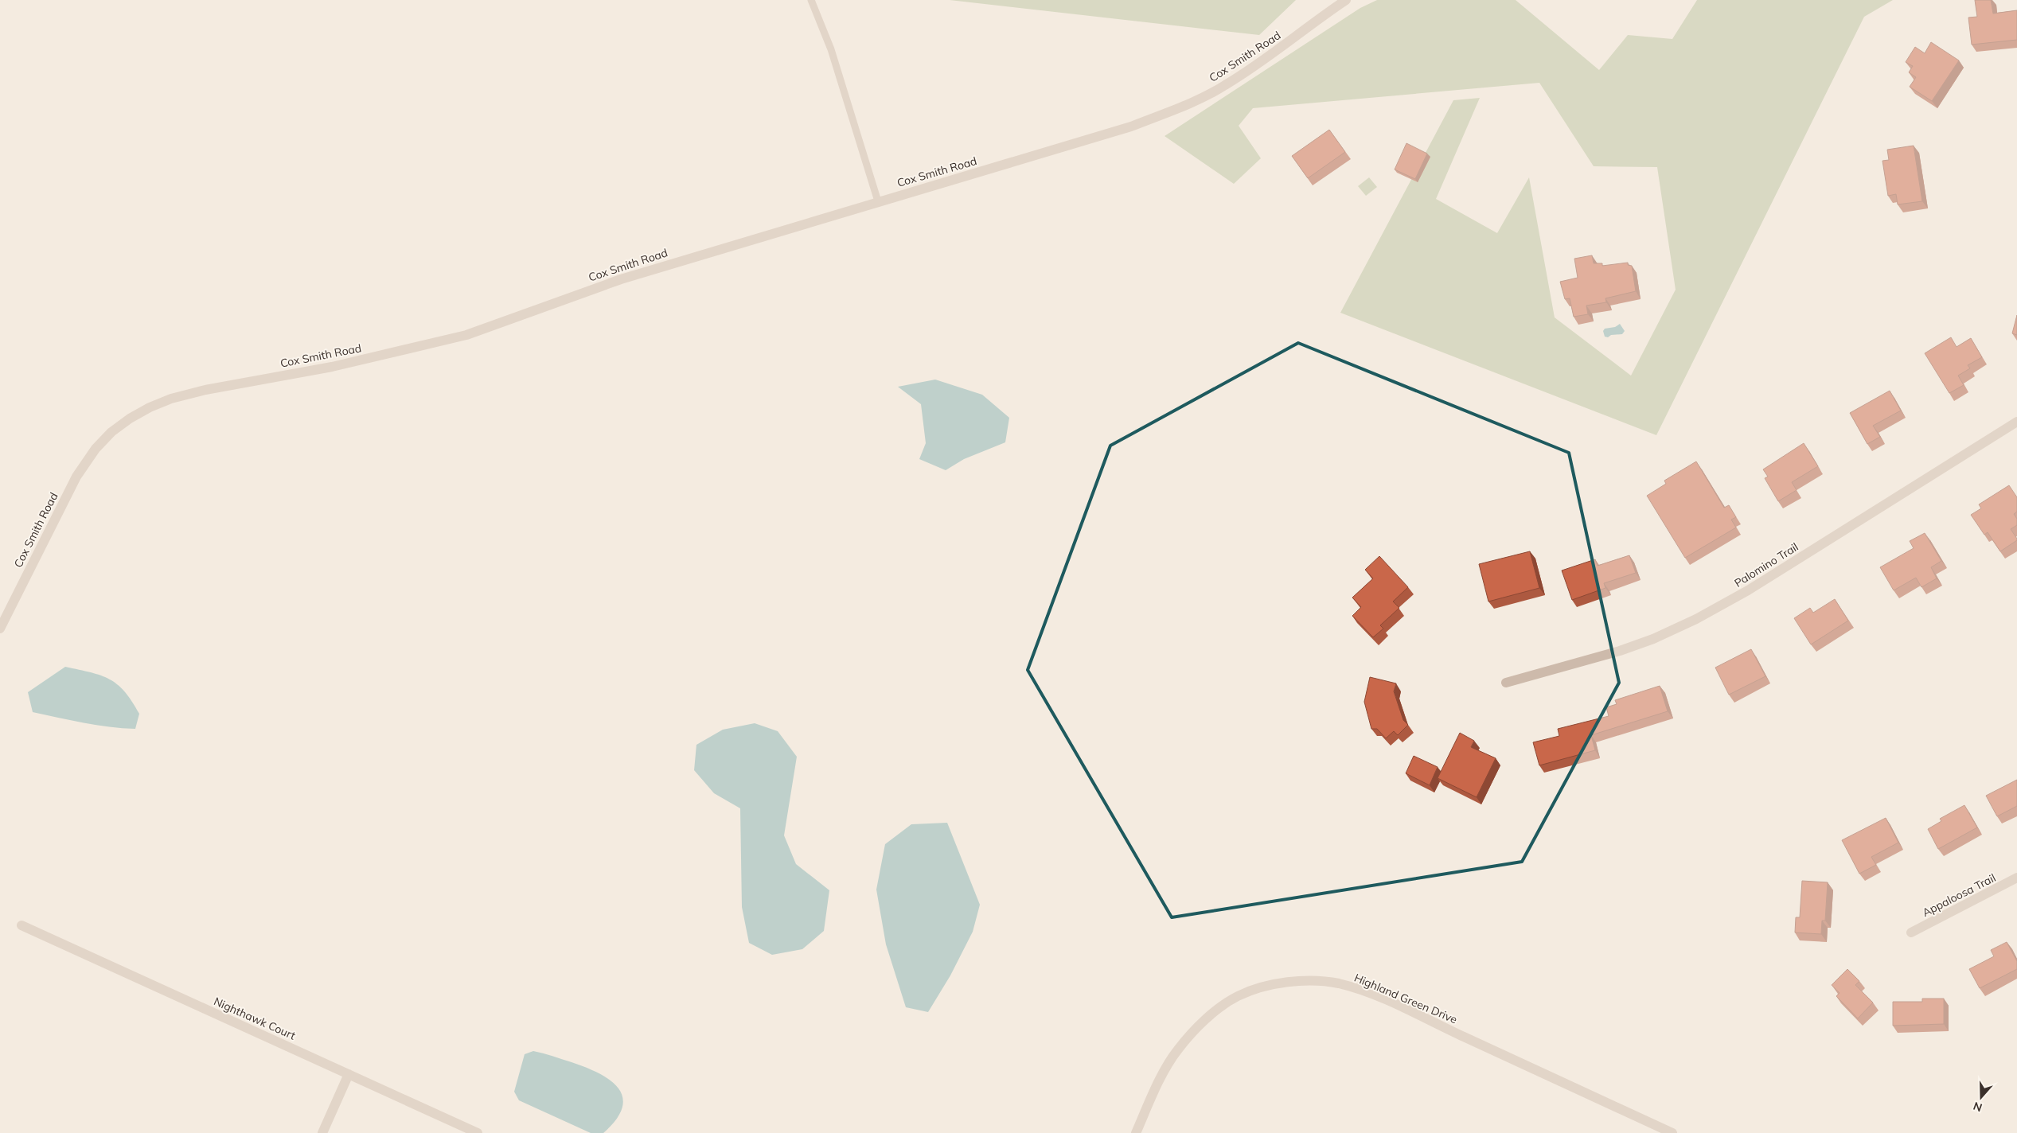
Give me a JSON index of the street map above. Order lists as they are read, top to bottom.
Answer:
{
  "streets": {
    "street": [
      "Cox Smith Road",
      "Palomino Trail",
      "Appaloosa Trail",
      "Highland Green Drive",
      "Nighthawk Court"
    ]
  },
  "north": "bottom"
}
